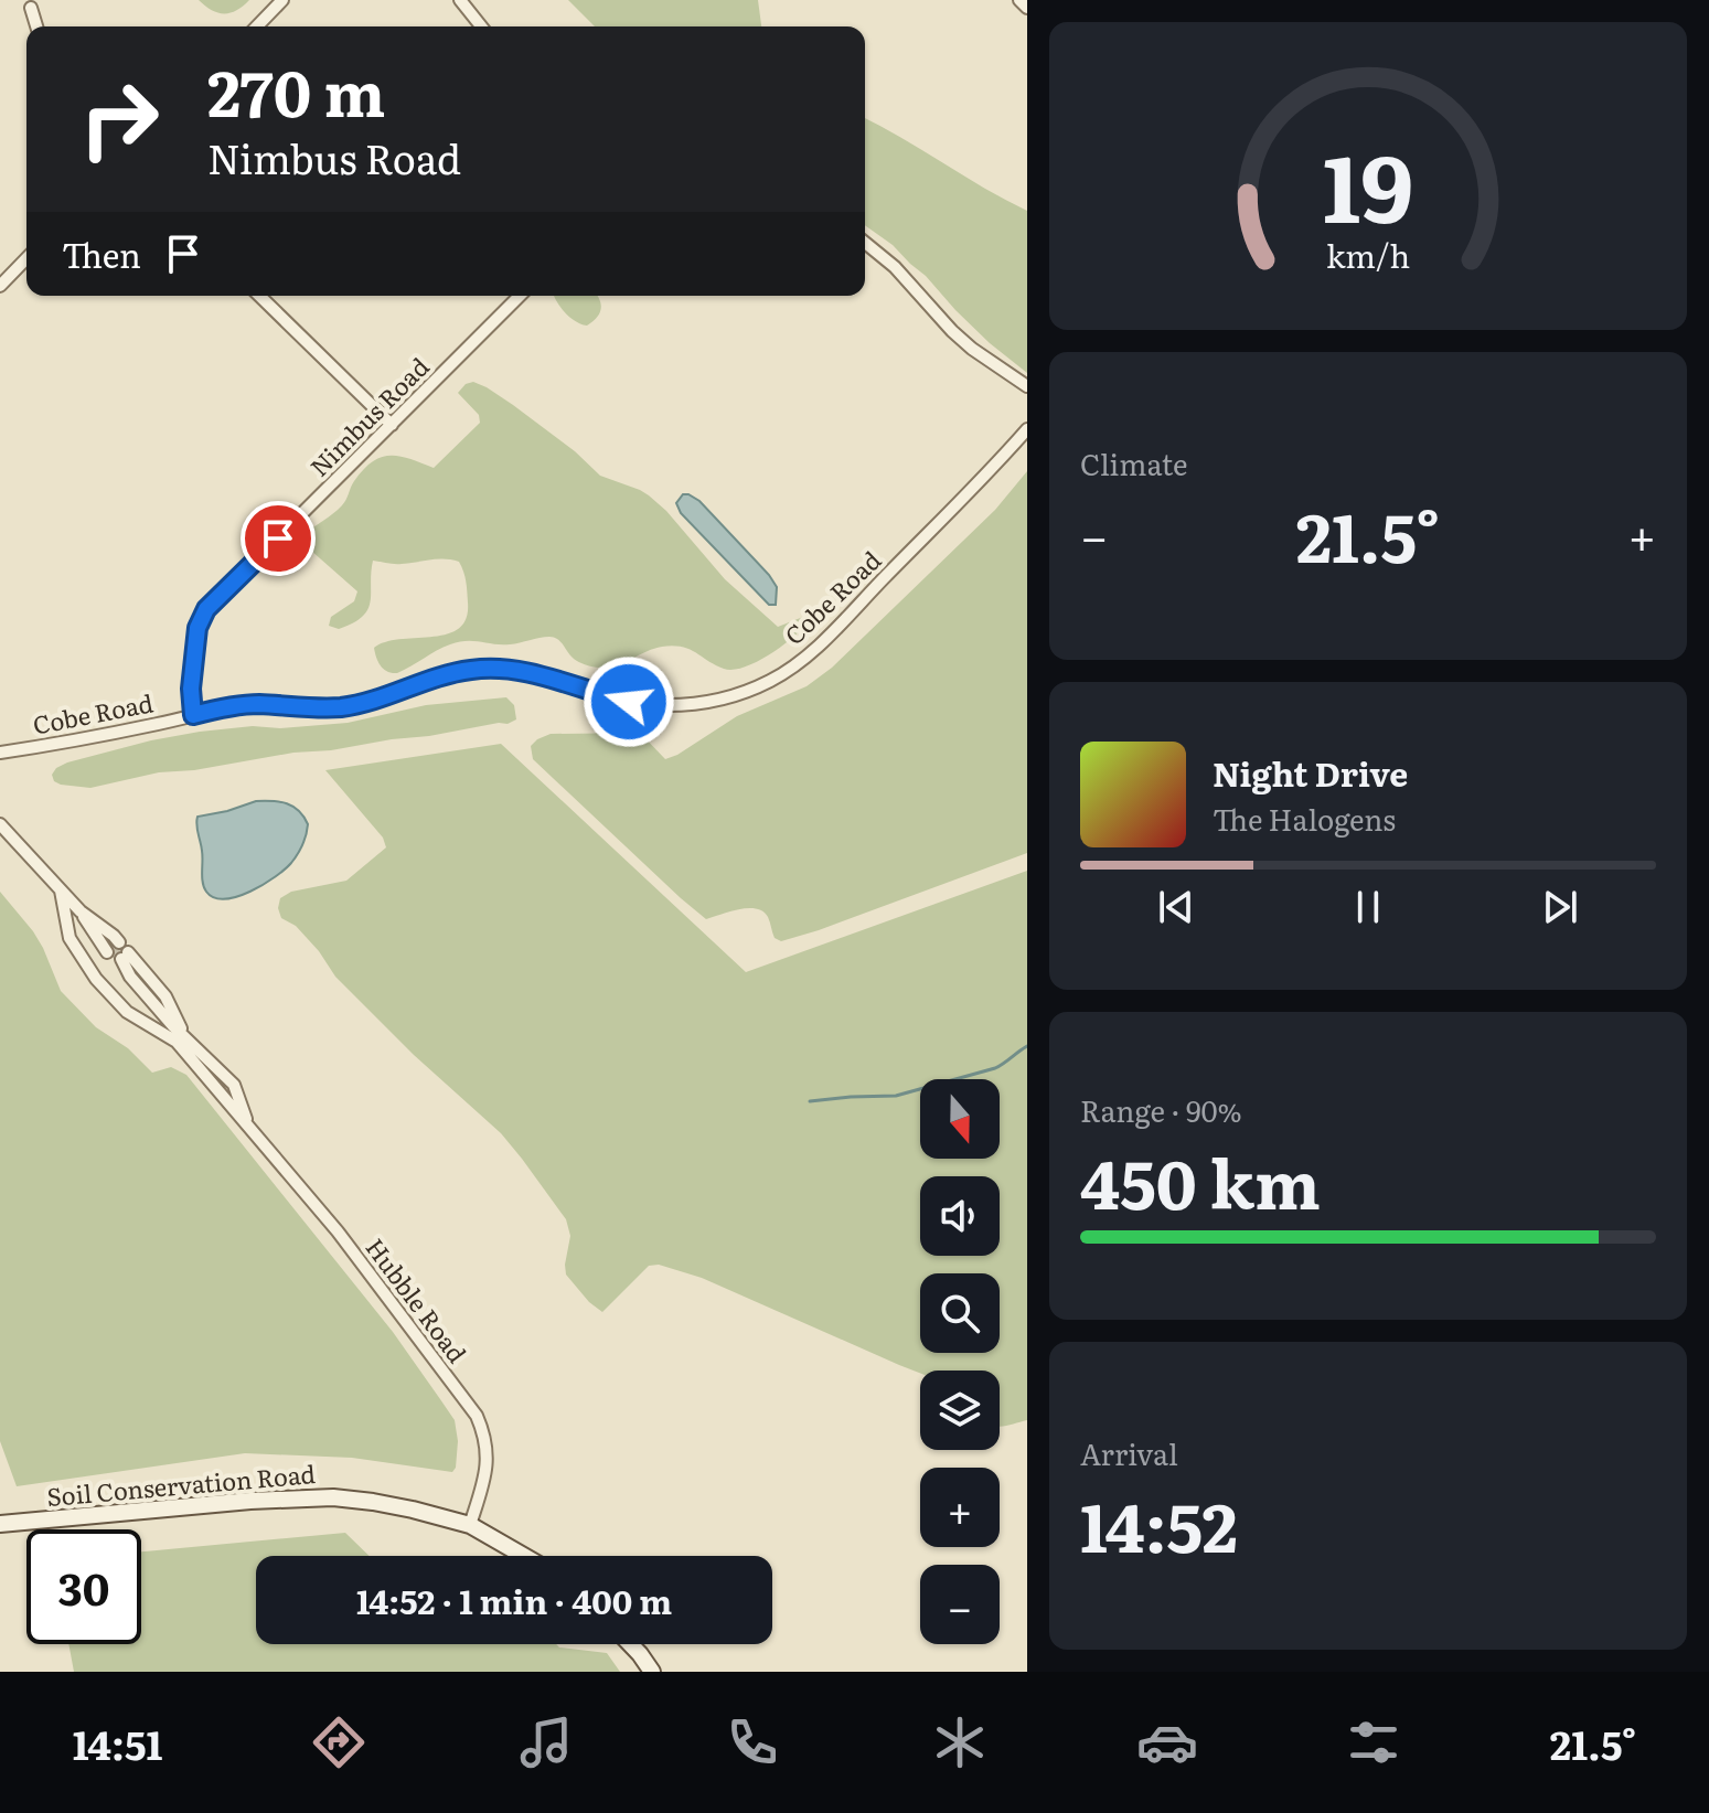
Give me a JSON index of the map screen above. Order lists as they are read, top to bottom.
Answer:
{
  "streets": {
    "main road": ["Soil Conservation Road"],
    "street": ["Nimbus Road", "Cobe Road", "Hubble Road"]
  },
  "crossings": [
    ["Nimbus Road", "Cobe Road"],
    ["Hubble Road", "Soil Conservation Road"]
  ],
  "north": "bottom",
  "page": {
    "turn": ["270 m", "Nimbus Road"],
    "then": "Then",
    "tile": [
      "Climate",
      ["Range · 90%", "450 km"],
      ["Arrival", "14:52"]
    ],
    "heat": ["−", "21.5°", "+"],
    "song": ["Night Drive", "The Halogens"],
    "map_buttons": ["+", "−"],
    "limit": "30",
    "trip": "14:52 · 1 min · 400 m",
    "tabs": ["14:51", "21.5°"],
    "gauge": ["19", "km/h"]
  }
}
